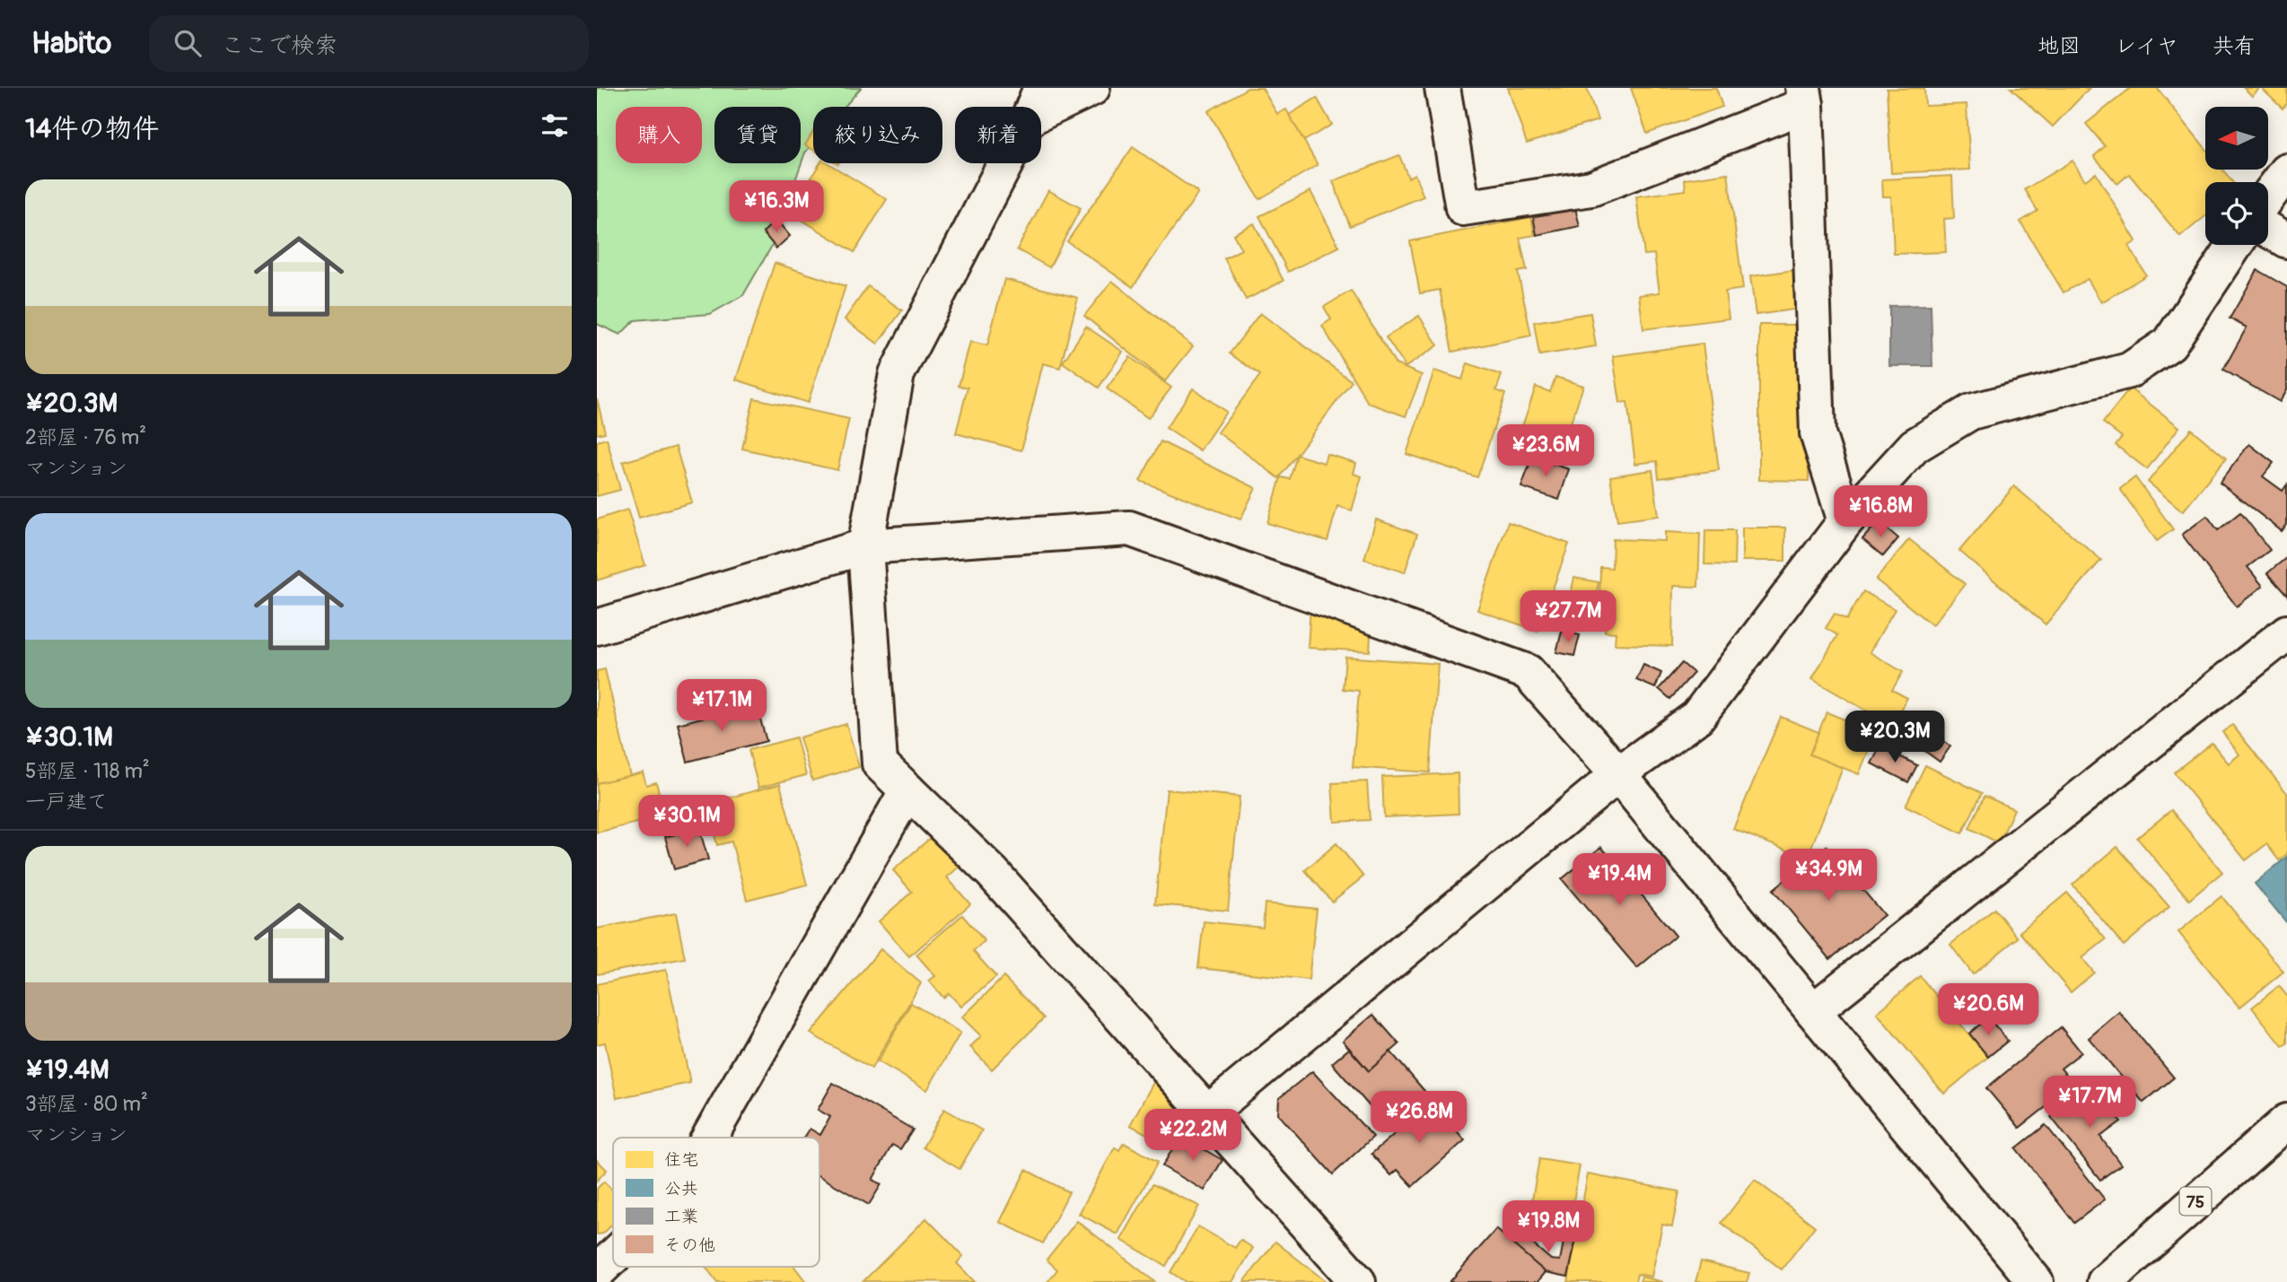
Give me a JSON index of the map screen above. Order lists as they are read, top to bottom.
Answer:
{
  "streets": {
    "street": ["75"]
  },
  "legend": [
    "住宅",
    "公共",
    "工業",
    "その他"
  ],
  "north": "left",
  "page": {
    "header": "Habito",
    "search": "ここで検索",
    "nav": ["地図", "レイヤ", "共有"],
    "heading": "14件の物件",
    "chip": [
      "購入",
      "賃貸",
      "絞り込み",
      "新着"
    ],
    "list": [
      {
        "name": "¥20.3M",
        "note": "2部屋 · 76 m² · マンション"
      },
      {
        "name": "¥30.1M",
        "note": "5部屋 · 118 m² · 一戸建て"
      },
      {
        "name": "¥19.4M",
        "note": "3部屋 · 80 m² · マンション"
      }
    ],
    "price": [
      "¥16.3M",
      "¥23.6M",
      "¥16.8M",
      "¥27.7M",
      "¥17.1M",
      "¥20.3M",
      "¥30.1M",
      "¥34.9M",
      "¥19.4M",
      "¥20.6M",
      "¥17.7M",
      "¥26.8M",
      "¥22.2M",
      "¥19.8M"
    ]
  }
}
